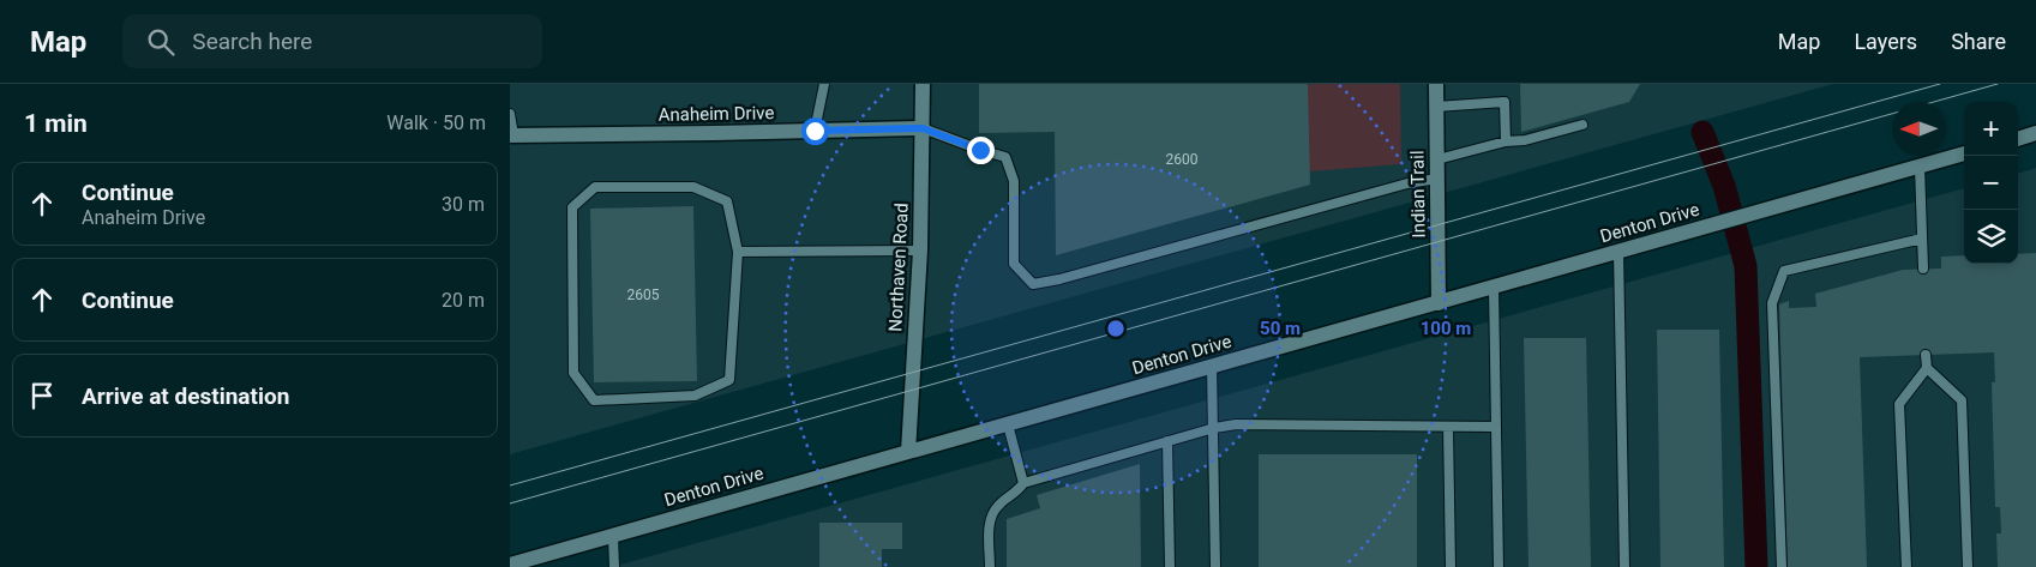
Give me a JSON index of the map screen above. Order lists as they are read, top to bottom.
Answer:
{
  "streets": {
    "street": [
      "Anaheim Drive",
      "Indian Trail",
      "Denton Drive",
      "Northaven Road"
    ]
  },
  "crossings": [
    ["Anaheim Drive", "Northaven Road"],
    ["Indian Trail", "Denton Drive"],
    ["Denton Drive", "Northaven Road"]
  ],
  "house_numbers": ["2600", "2605"],
  "north": "left",
  "page": {
    "header": "Map",
    "search": "Search here",
    "nav": ["Map", "Layers", "Share"],
    "heading": ["1 min", "Walk · 50 m"],
    "map_buttons": ["+", "−"],
    "list": [
      ["Continue", "Anaheim Drive", "30 m"],
      ["Continue", "20 m"],
      "Arrive at destination"
    ]
  },
  "rings": ["50 m", "100 m"]
}
